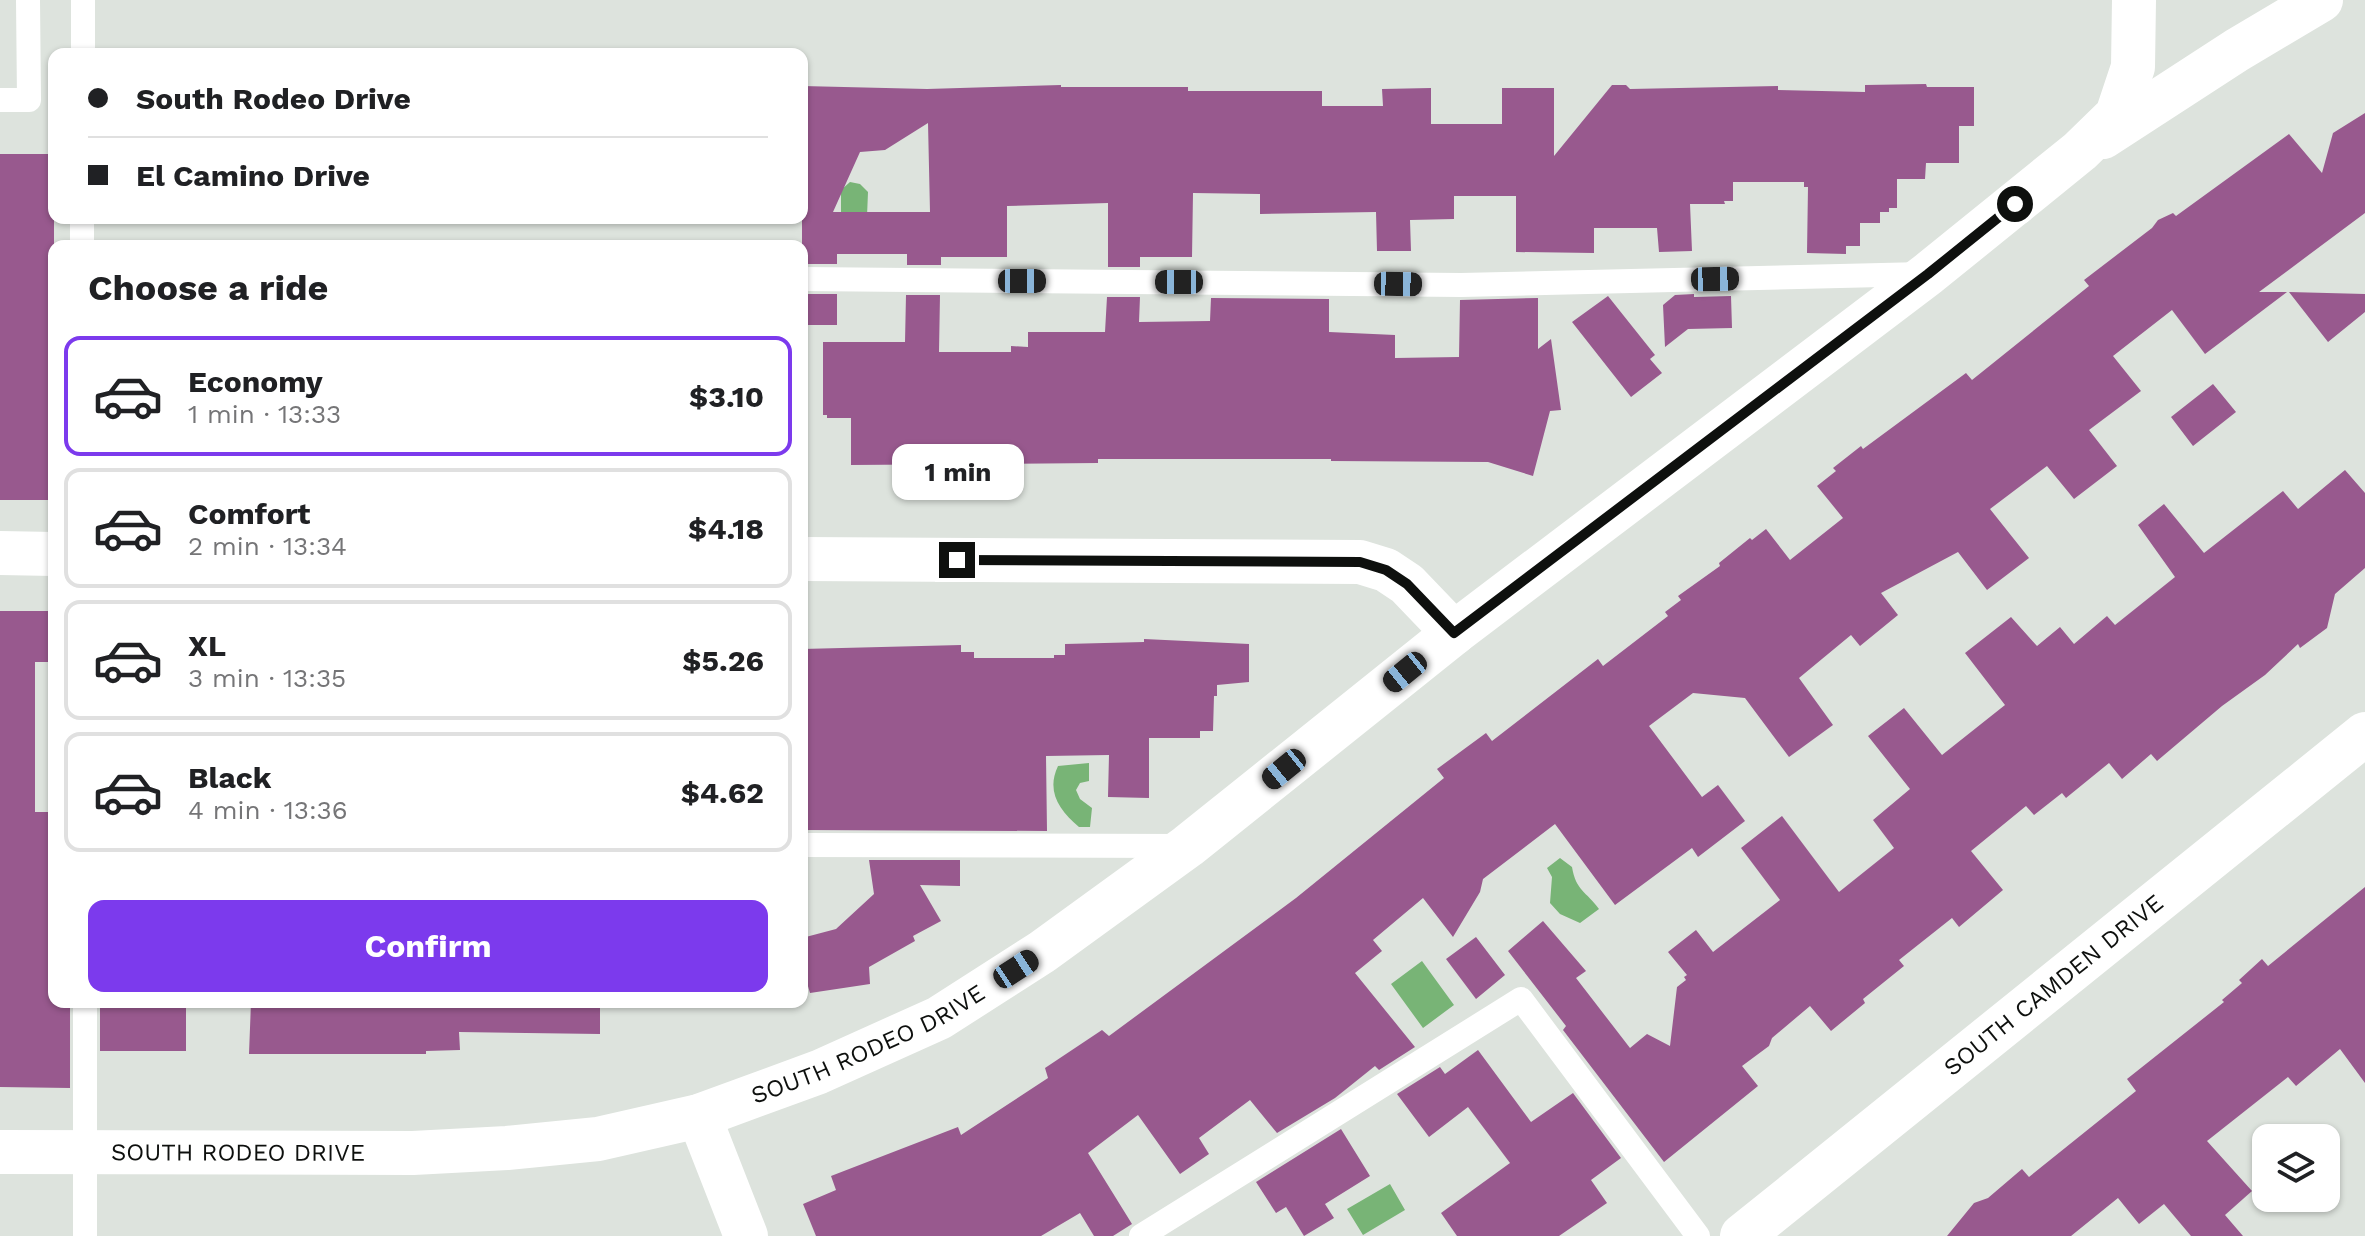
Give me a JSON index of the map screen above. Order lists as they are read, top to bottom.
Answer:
{
  "streets": {
    "street": ["SOUTH CAMDEN DRIVE", "SOUTH RODEO DRIVE"]
  },
  "page": {
    "banner": ["South Rodeo Drive", "El Camino Drive"],
    "heading": "Choose a ride",
    "list": [
      {
        "name": "Economy",
        "note": "1 min · 13:33",
        "value": "$3.10"
      },
      {
        "name": "Comfort",
        "note": "2 min · 13:34",
        "value": "$4.18"
      },
      {
        "name": "XL",
        "note": "3 min · 13:35",
        "value": "$5.26"
      },
      {
        "name": "Black",
        "note": "4 min · 13:36",
        "value": "$4.62"
      }
    ],
    "bubble": "1 min",
    "buttons": "Confirm"
  }
}
